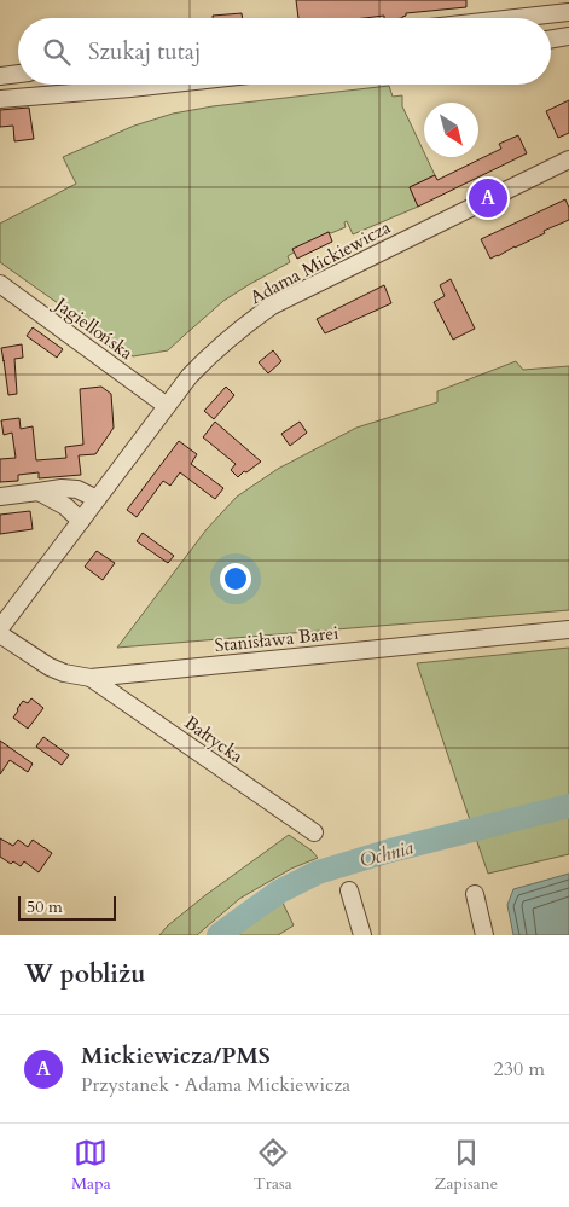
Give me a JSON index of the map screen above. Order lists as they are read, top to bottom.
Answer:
{
  "streets": {
    "street": [
      "Adama Mickiewicza",
      "Jagiellońska",
      "Stanisława Barei",
      "Bałtycka"
    ]
  },
  "crossings": [
    ["Adama Mickiewicza", "Jagiellońska"],
    ["Stanisława Barei", "Bałtycka"]
  ],
  "water": ["Ochnia"],
  "scale_bar": "50 m",
  "north": "bottom right",
  "page": {
    "search": "Szukaj tutaj",
    "pins": "A",
    "scale": "50 m",
    "heading": "W pobliżu",
    "list": [
      {
        "mark": "A",
        "name": "Mickiewicza/PMS",
        "note": "Przystanek · Adama Mickiewicza",
        "value": "230 m"
      }
    ],
    "nav": ["Mapa", "Trasa", "Zapisane"]
  }
}
